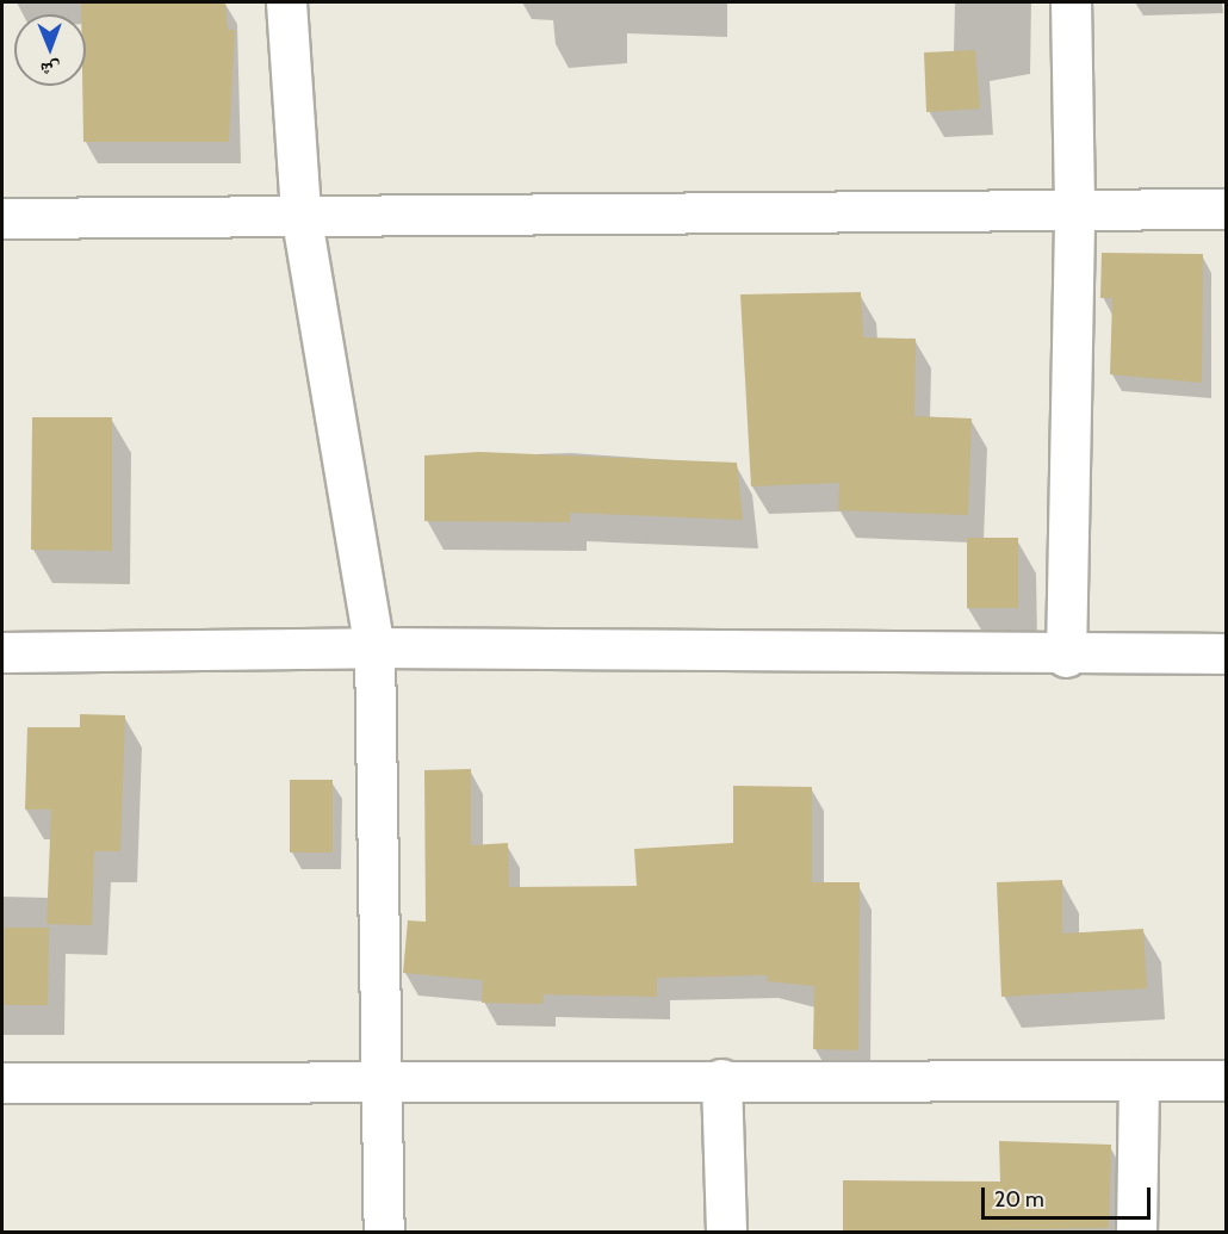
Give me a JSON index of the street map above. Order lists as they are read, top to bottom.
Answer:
{
  "scale_bar": "20 m",
  "north": "bottom"
}
